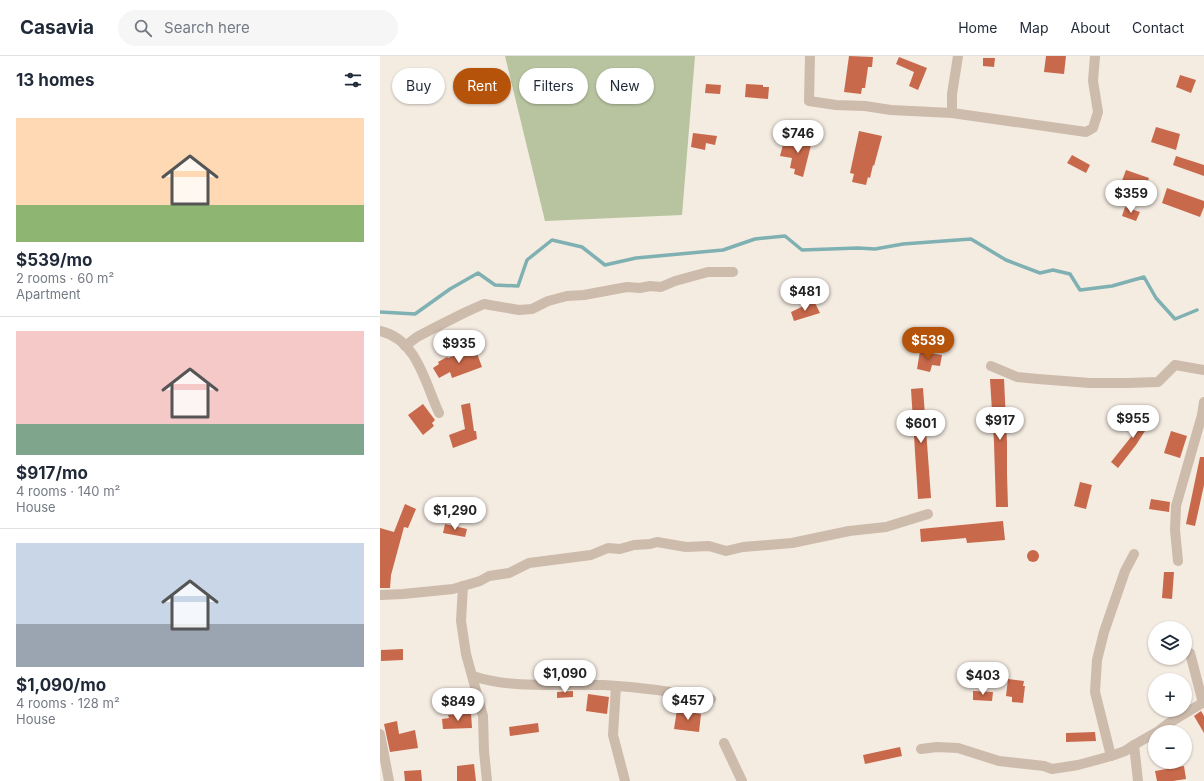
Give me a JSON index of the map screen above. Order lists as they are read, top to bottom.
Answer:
{
  "page": {
    "header": "Casavia",
    "search": "Search here",
    "nav": [
      "Home",
      "Map",
      "About",
      "Contact"
    ],
    "heading": "13 homes",
    "chip": [
      "Buy",
      "Rent",
      "Filters",
      "New"
    ],
    "list": [
      {
        "name": "$539/mo",
        "note": "2 rooms · 60 m² · Apartment"
      },
      {
        "name": "$917/mo",
        "note": "4 rooms · 140 m² · House"
      },
      {
        "name": "$1,090/mo",
        "note": "4 rooms · 128 m² · House"
      }
    ],
    "price": [
      "$746",
      "$359",
      "$481",
      "$539",
      "$935",
      "$955",
      "$917",
      "$601",
      "$1,290",
      "$1,090",
      "$403",
      "$457",
      "$849"
    ],
    "map_buttons": ["+", "−"]
  }
}
